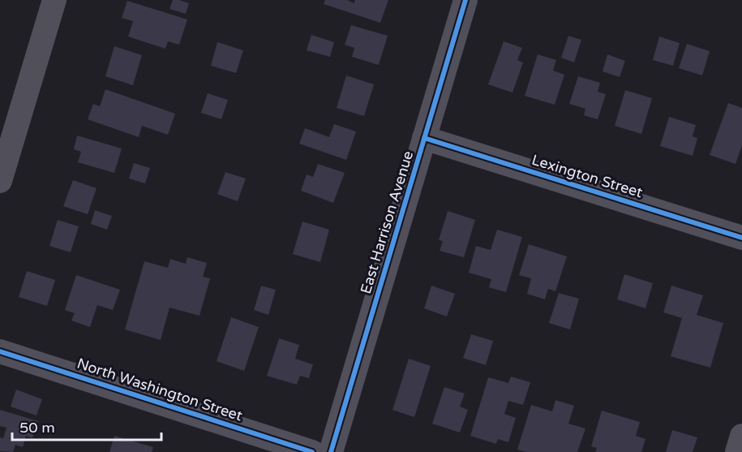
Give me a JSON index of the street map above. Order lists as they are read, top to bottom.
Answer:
{
  "streets": {
    "street": ["Lexington Street", "East Harrison Avenue", "North Washington Street"]
  },
  "crossings": [
    ["Lexington Street", "East Harrison Avenue"]
  ],
  "scale_bar": "50 m"
}
